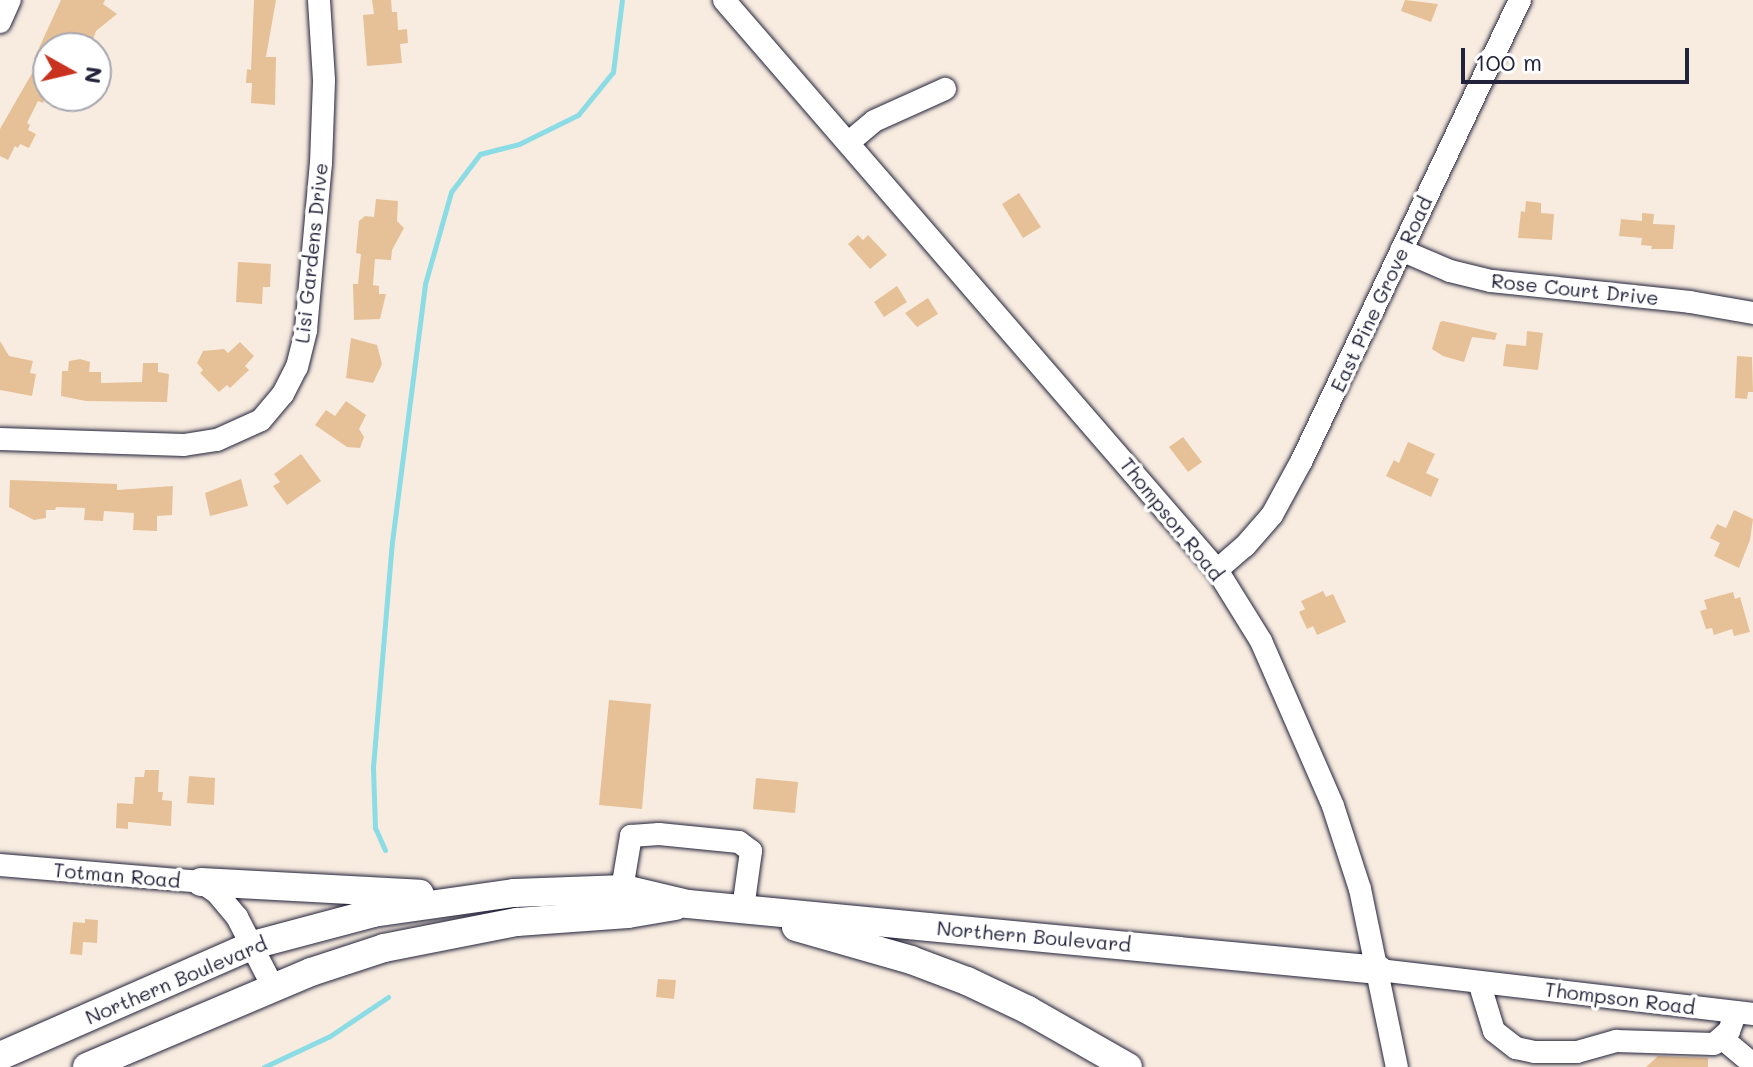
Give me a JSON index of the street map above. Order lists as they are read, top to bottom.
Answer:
{
  "streets": {
    "main road": ["Northern Boulevard"],
    "street": [
      "Lisi Gardens Drive",
      "Rose Court Drive",
      "East Pine Grove Road",
      "Thompson Road",
      "Totman Road"
    ]
  },
  "crossings": [
    ["Rose Court Drive", "East Pine Grove Road"],
    ["East Pine Grove Road", "Thompson Road"],
    ["Thompson Road", "Northern Boulevard"],
    ["Totman Road", "Northern Boulevard"]
  ],
  "scale_bar": "100 m",
  "north": "right"
}
